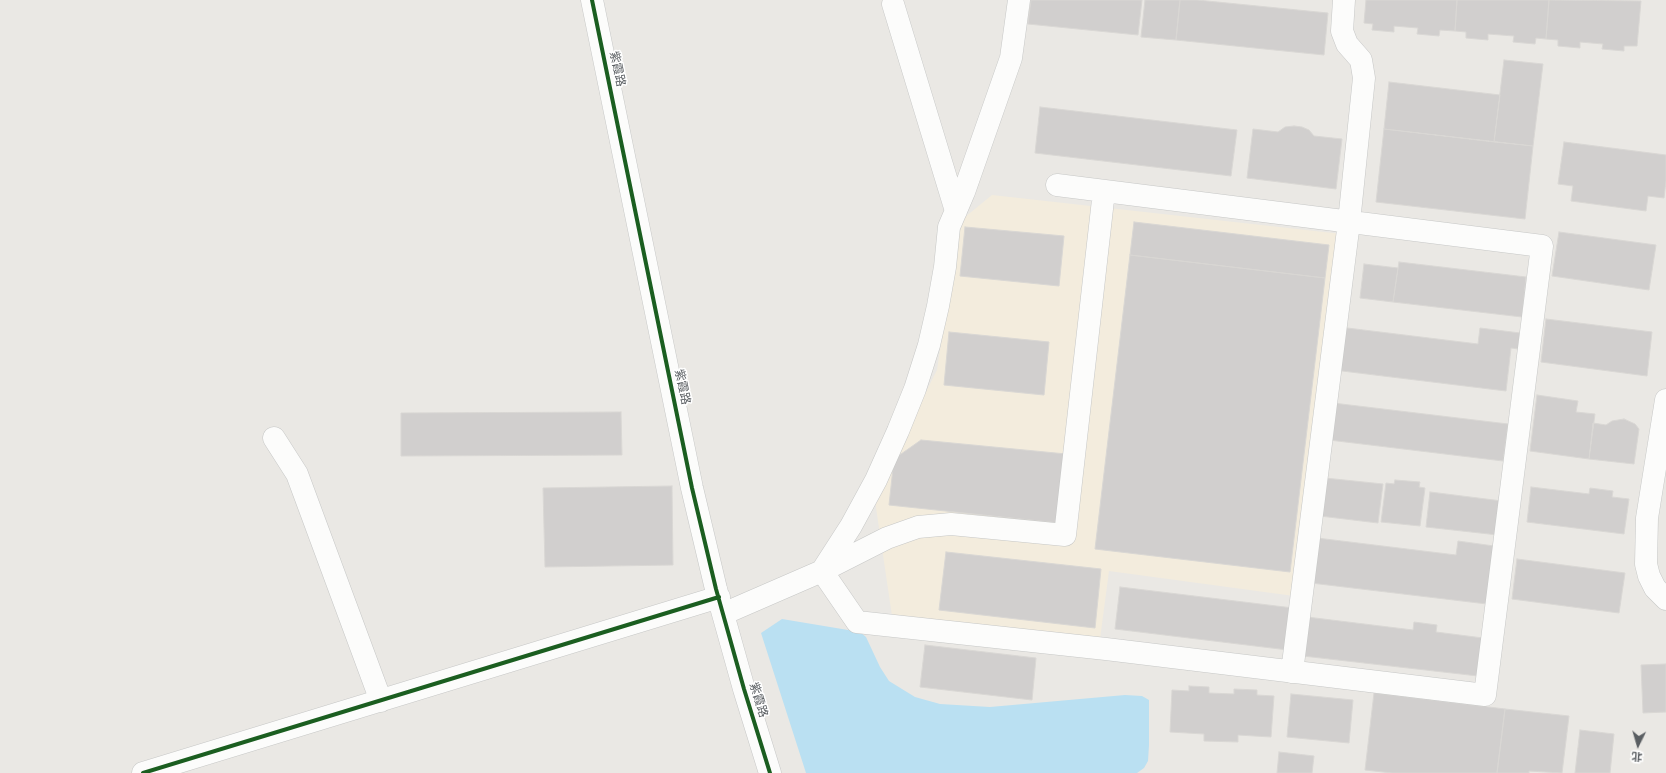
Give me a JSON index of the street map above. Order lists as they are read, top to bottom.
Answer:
{
  "streets": {
    "street": ["紫霞路"]
  },
  "north": "bottom"
}
